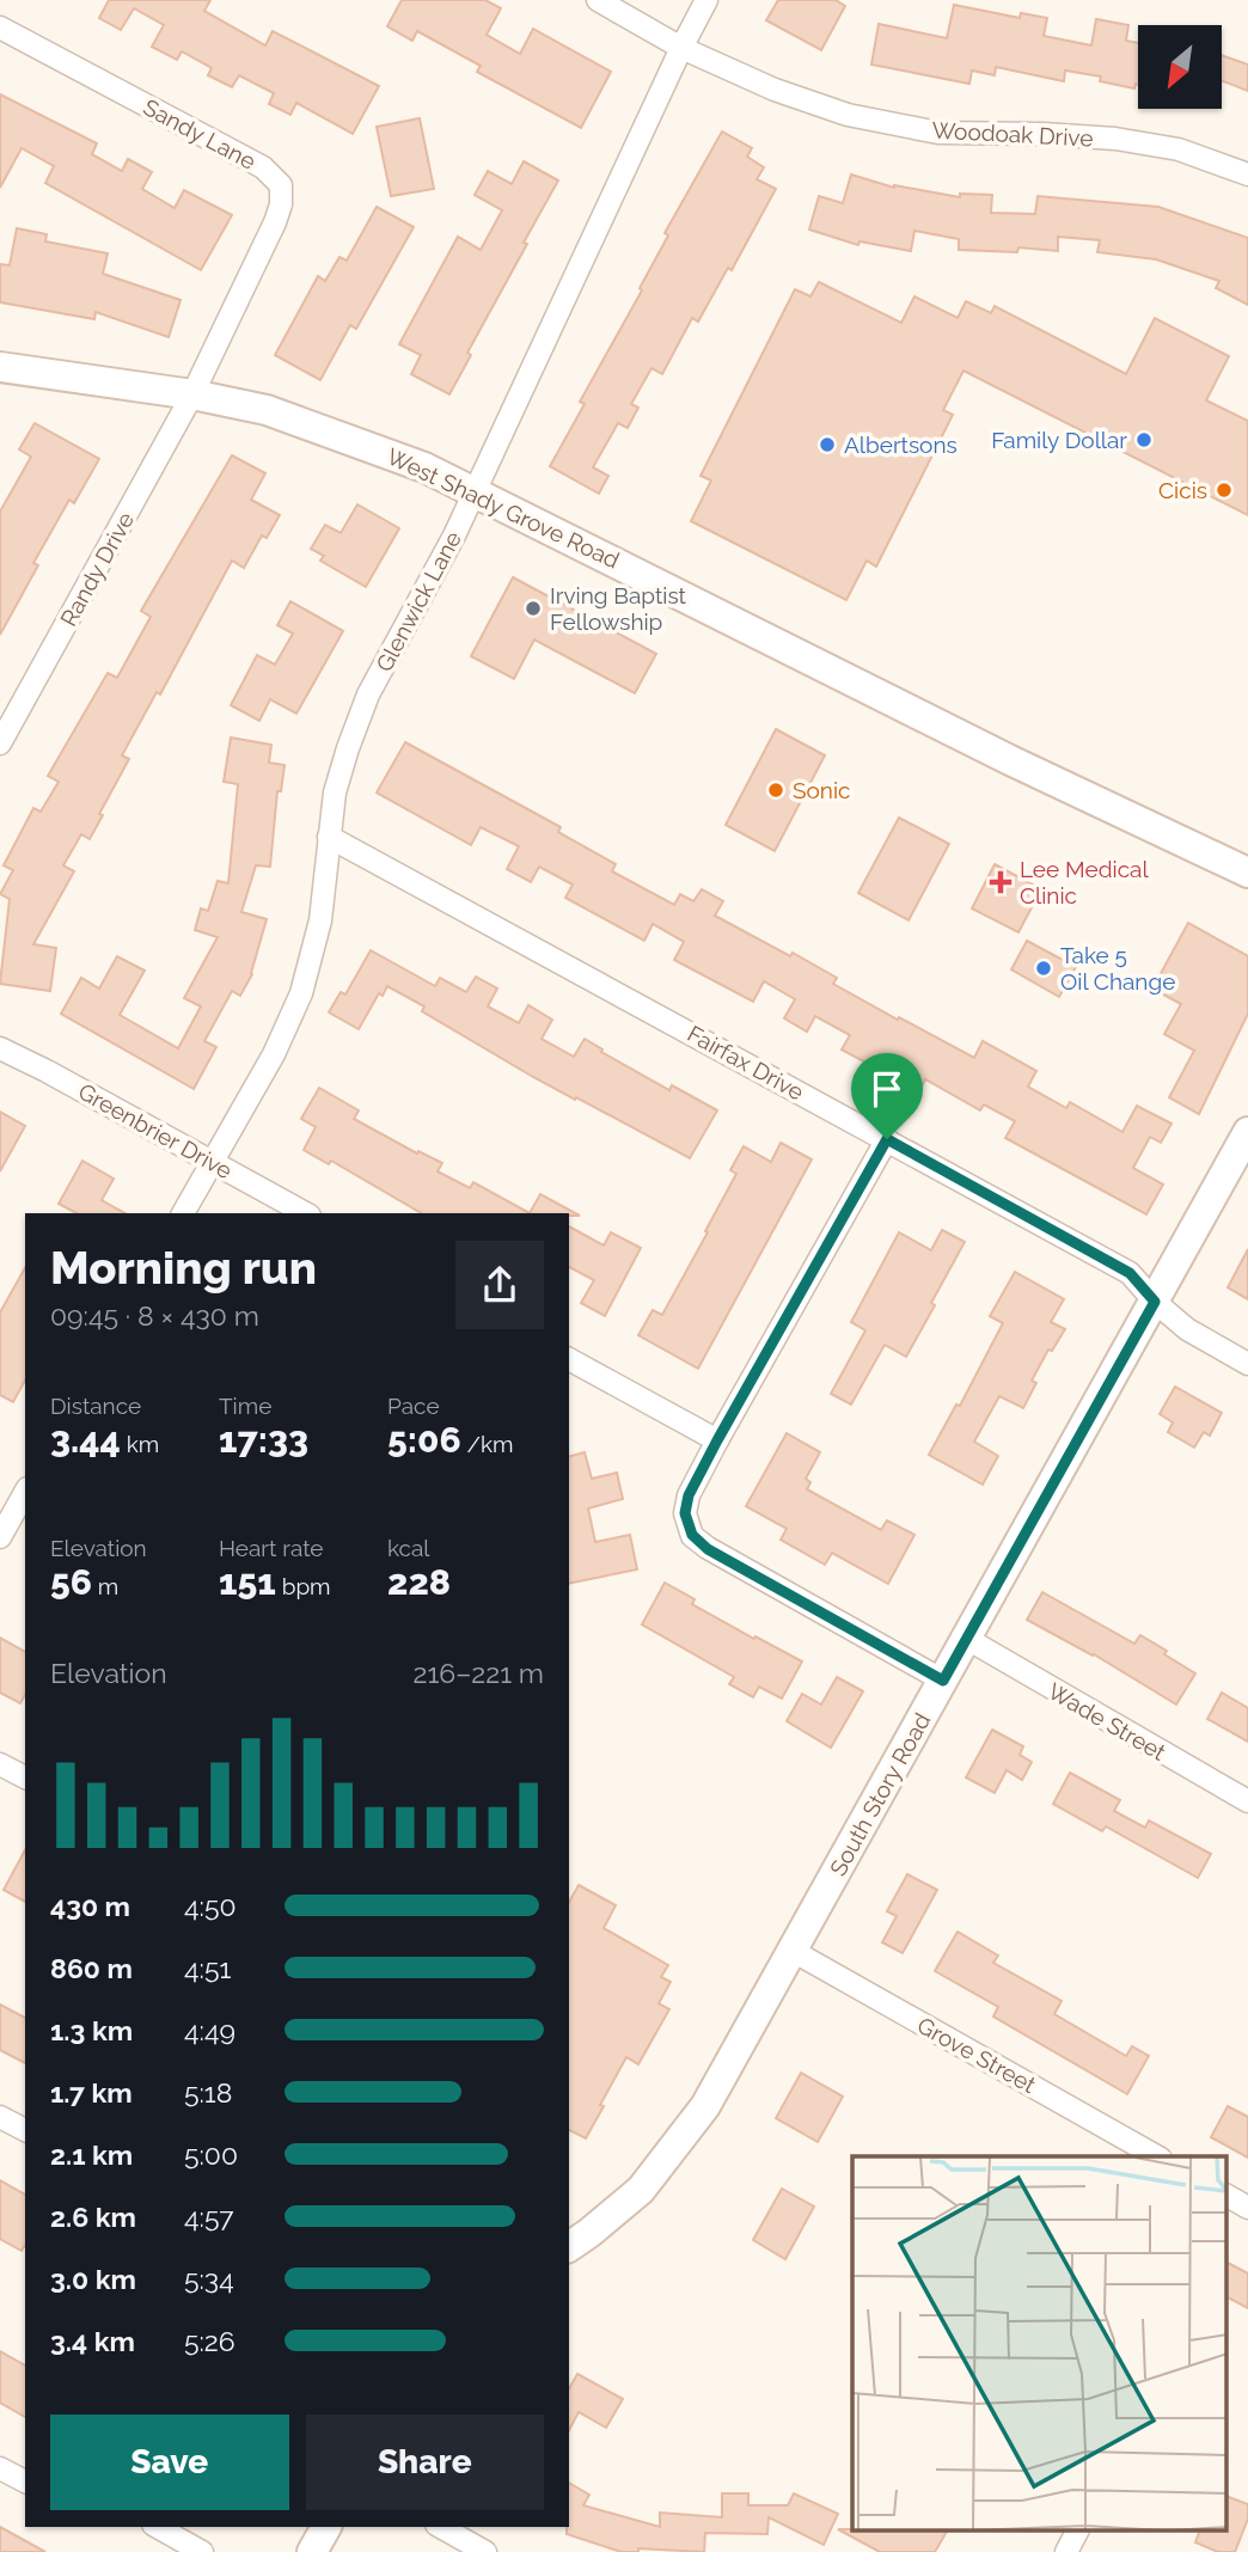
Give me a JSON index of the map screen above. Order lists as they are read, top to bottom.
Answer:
{
  "streets": {
    "main road": ["West Shady Grove Road", "South Story Road"],
    "street": [
      "Sandy Lane",
      "Woodoak Drive",
      "Randy Drive",
      "Glenwick Lane",
      "Fairfax Drive",
      "Greenbrier Drive",
      "Wade Street",
      "Grove Street"
    ]
  },
  "crossings": [
    ["Sandy Lane", "West Shady Grove Road"],
    ["Sandy Lane", "Randy Drive"],
    ["Woodoak Drive", "Glenwick Lane"],
    ["West Shady Grove Road", "Randy Drive"],
    ["West Shady Grove Road", "Glenwick Lane"],
    ["Glenwick Lane", "Fairfax Drive"],
    ["Glenwick Lane", "Greenbrier Drive"],
    ["Fairfax Drive", "South Story Road"],
    ["Wade Street", "South Story Road"],
    ["South Story Road", "Grove Street"]
  ],
  "places": {
    "other": [
      "Family Dollar",
      "Albertsons",
      "Cicis",
      "Irving Baptist Fellowship",
      "Sonic",
      "Take 5 Oil Change"
    ],
    "health": ["Lee Medical Clinic"]
  },
  "north": "bottom left",
  "page": {
    "heading": ["Morning run", "09:45 · 8 × 430 m"],
    "stats": [
      ["Distance", "3.44 km"],
      ["Time", "17:33"],
      ["Pace", "5:06 /km"],
      ["Elevation", "56 m"],
      ["Heart rate", "151 bpm"],
      ["kcal", "228"]
    ],
    "chart": ["Elevation", "216–221 m"],
    "list": [
      {
        "name": "430 m",
        "note": "4:50"
      },
      {
        "name": "860 m",
        "note": "4:51"
      },
      {
        "name": "1.3 km",
        "note": "4:49"
      },
      {
        "name": "1.7 km",
        "note": "5:18"
      },
      {
        "name": "2.1 km",
        "note": "5:00"
      },
      {
        "name": "2.6 km",
        "note": "4:57"
      },
      {
        "name": "3.0 km",
        "note": "5:34"
      },
      {
        "name": "3.4 km",
        "note": "5:26"
      }
    ],
    "buttons": ["Save", "Share"]
  }
}
